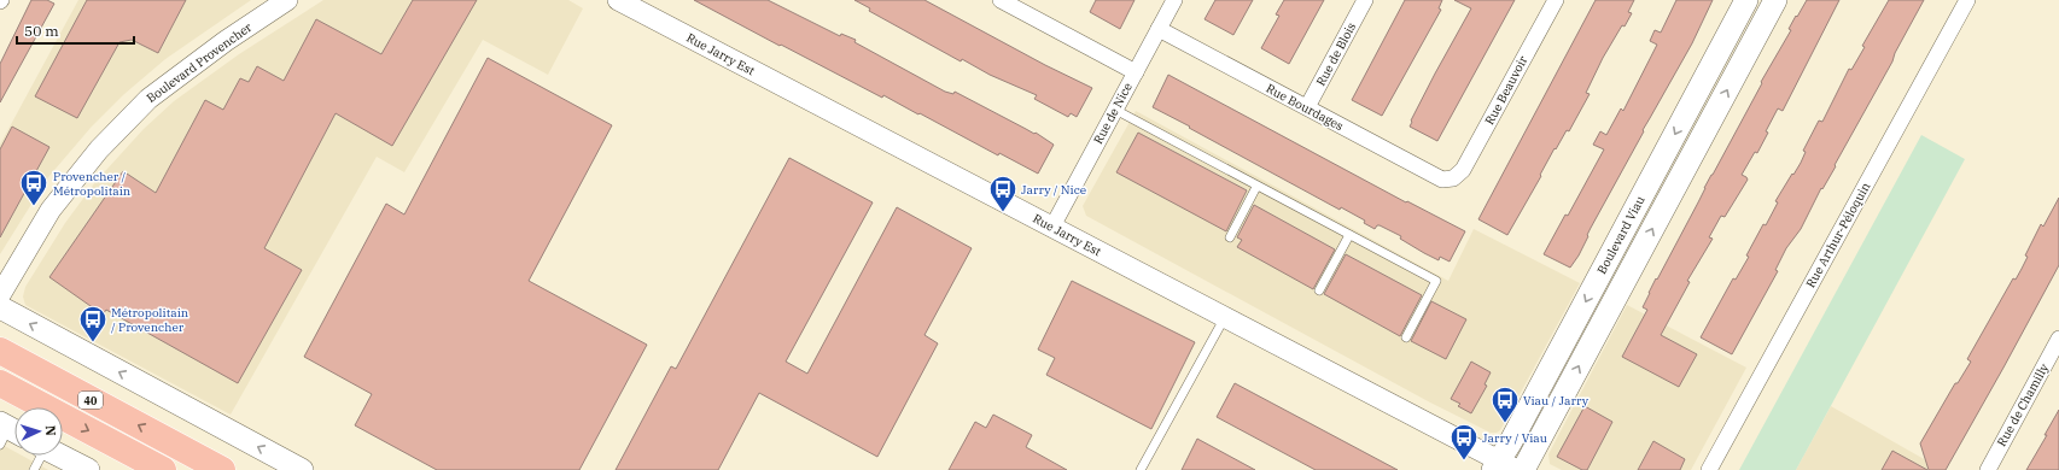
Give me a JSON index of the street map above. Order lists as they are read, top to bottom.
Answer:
{
  "streets": {
    "highway": ["40"],
    "main road": ["Boulevard Viau"],
    "street": [
      "Rue Jarry Est",
      "Rue de Blois",
      "Boulevard Provencher",
      "Rue Beauvoir",
      "Rue Bourdages",
      "Rue de Nice",
      "Rue Arthur-Péloquin",
      "Rue de Chamilly"
    ]
  },
  "crossings": [
    ["Rue Jarry Est", "Rue de Nice"],
    ["Rue Jarry Est", "Boulevard Viau"],
    ["Rue de Blois", "Rue Bourdages"],
    ["Rue Beauvoir", "Rue Bourdages"],
    ["Rue Bourdages", "Rue de Nice"]
  ],
  "places": {
    "bus stop": [
      "Provencher / Métropolitain",
      "Jarry / Nice",
      "Métropolitain / Provencher",
      "Viau / Jarry",
      "Jarry / Viau"
    ]
  },
  "scale_bar": "50 m",
  "north": "right"
}
